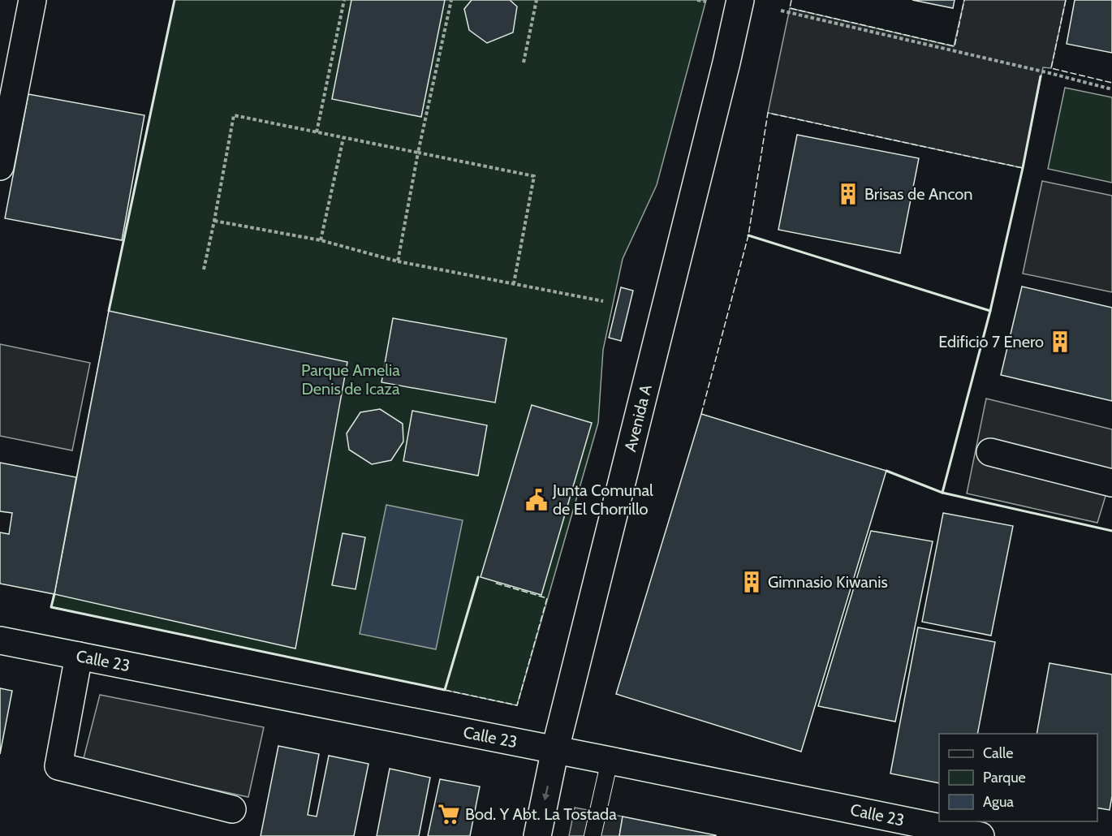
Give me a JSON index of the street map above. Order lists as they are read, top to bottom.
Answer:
{
  "streets": {
    "street": ["Avenida A", "Calle 23"]
  },
  "crossings": [
    ["Avenida A", "Calle 23"]
  ],
  "parks": ["Parque Amelia Denis de Icaza"],
  "places": {
    "building": ["Brisas de Ancon", "Edificio 7 Enero", "Gimnasio Kiwanis"],
    "public building": ["Junta Comunal de El Chorrillo"],
    "supermarket": ["Bod. Y Abt. La Tostada"]
  },
  "legend": ["Calle", "Parque", "Agua"]
}
